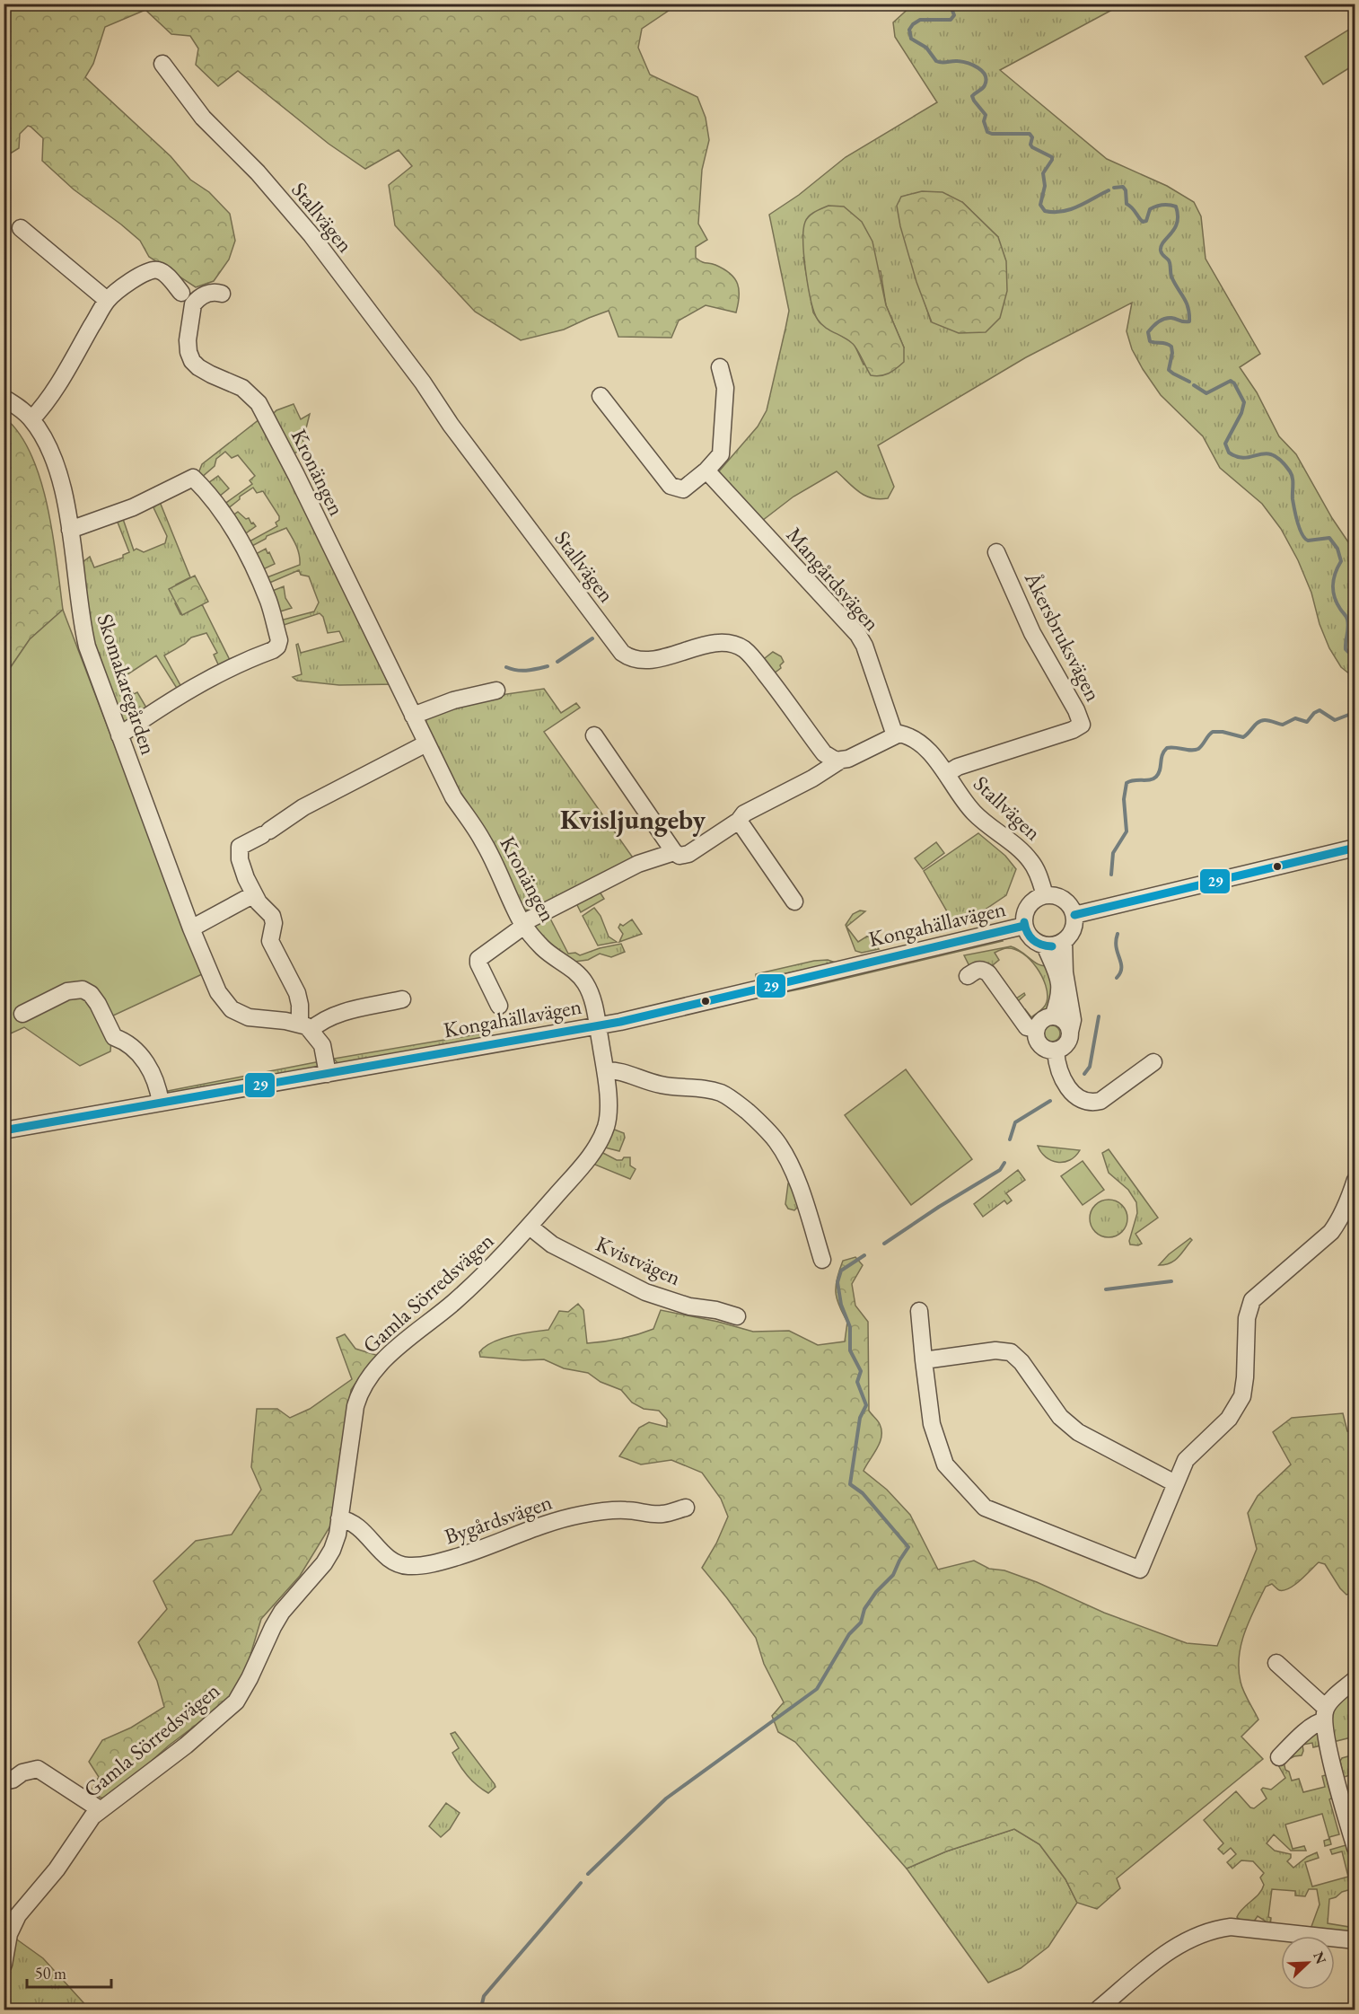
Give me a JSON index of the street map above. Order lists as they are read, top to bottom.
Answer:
{
  "streets": {
    "street": [
      "Stallvägen",
      "Kronängen",
      "Mangårdsvägen",
      "Åkersbruksvägen",
      "Skomakaregården",
      "Kongahällavägen",
      "Kvistvägen",
      "Gamla Sörredsvägen",
      "Bygårdsvägen"
    ]
  },
  "crossings": [
    ["Stallvägen", "Mangårdsvägen"],
    ["Stallvägen", "Åkersbruksvägen"],
    ["Stallvägen", "Kongahällavägen"],
    ["Kronängen", "Kongahällavägen"],
    ["Kronängen", "Gamla Sörredsvägen"],
    ["Kongahällavägen", "Gamla Sörredsvägen"],
    ["Kvistvägen", "Gamla Sörredsvägen"],
    ["Gamla Sörredsvägen", "Bygårdsvägen"]
  ],
  "districts": ["Kvisljungeby"],
  "lines": ["transit line 29"],
  "scale_bar": "50 m",
  "north": "top right"
}
